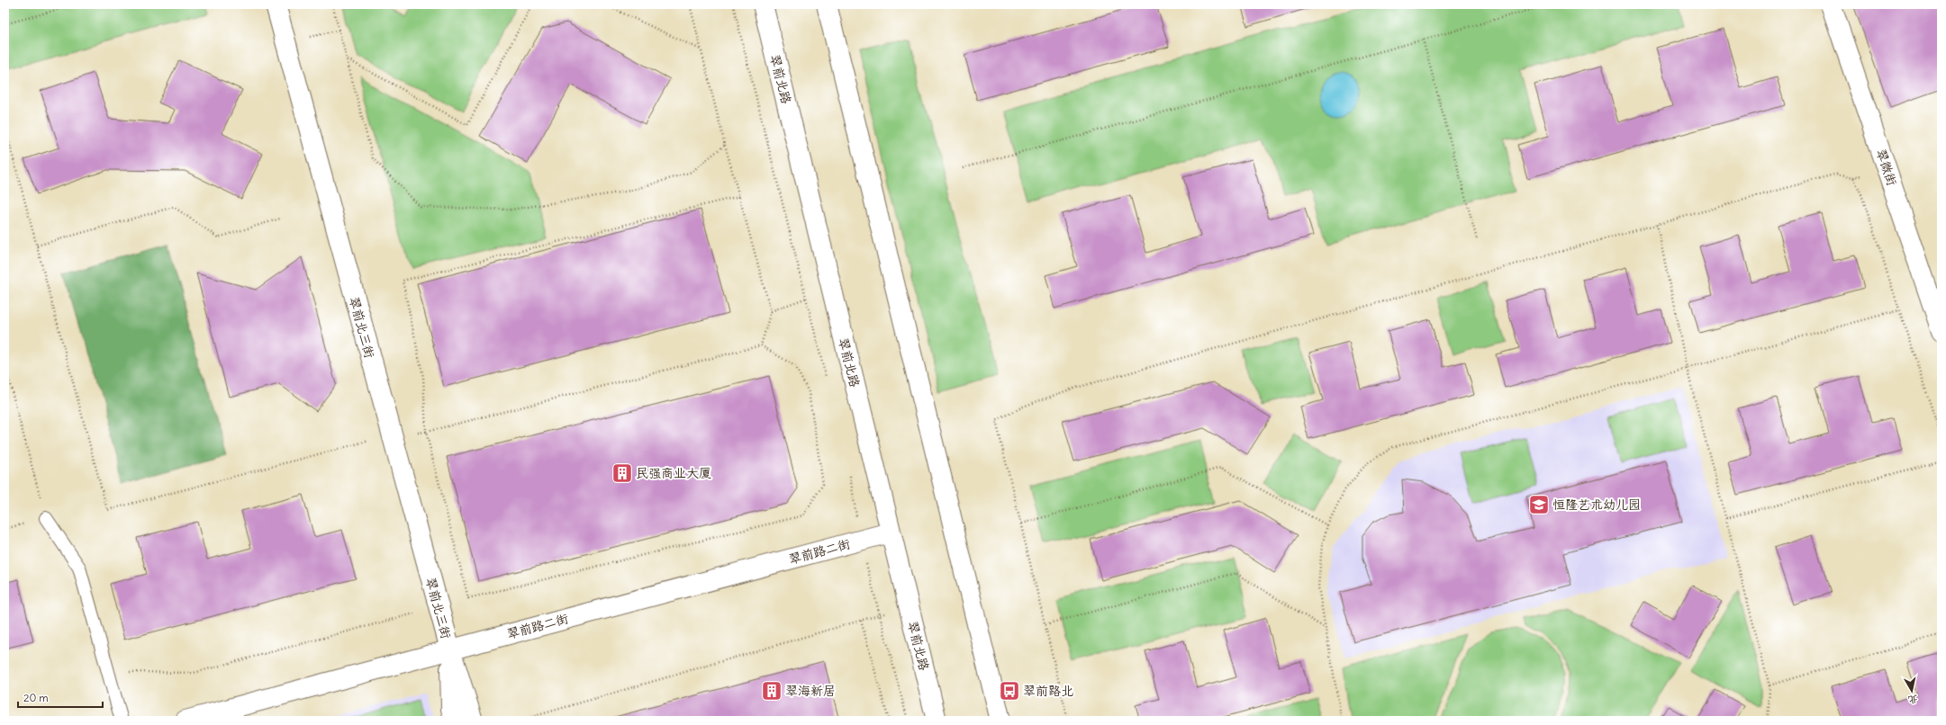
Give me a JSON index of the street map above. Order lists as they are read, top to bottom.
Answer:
{
  "streets": {
    "street": [
      "翠前北路",
      "翠微街",
      "翠前北三街",
      "翠前路二街"
    ]
  },
  "crossings": [
    ["翠前北路", "翠前路二街"],
    ["翠前北三街", "翠前路二街"]
  ],
  "places": {
    "building": ["民强商业大厦", "翠海新居"],
    "school or university": ["恒隆艺术幼儿园"],
    "bus stop": ["翠前路北"]
  },
  "scale_bar": "20 m",
  "north": "bottom"
}
